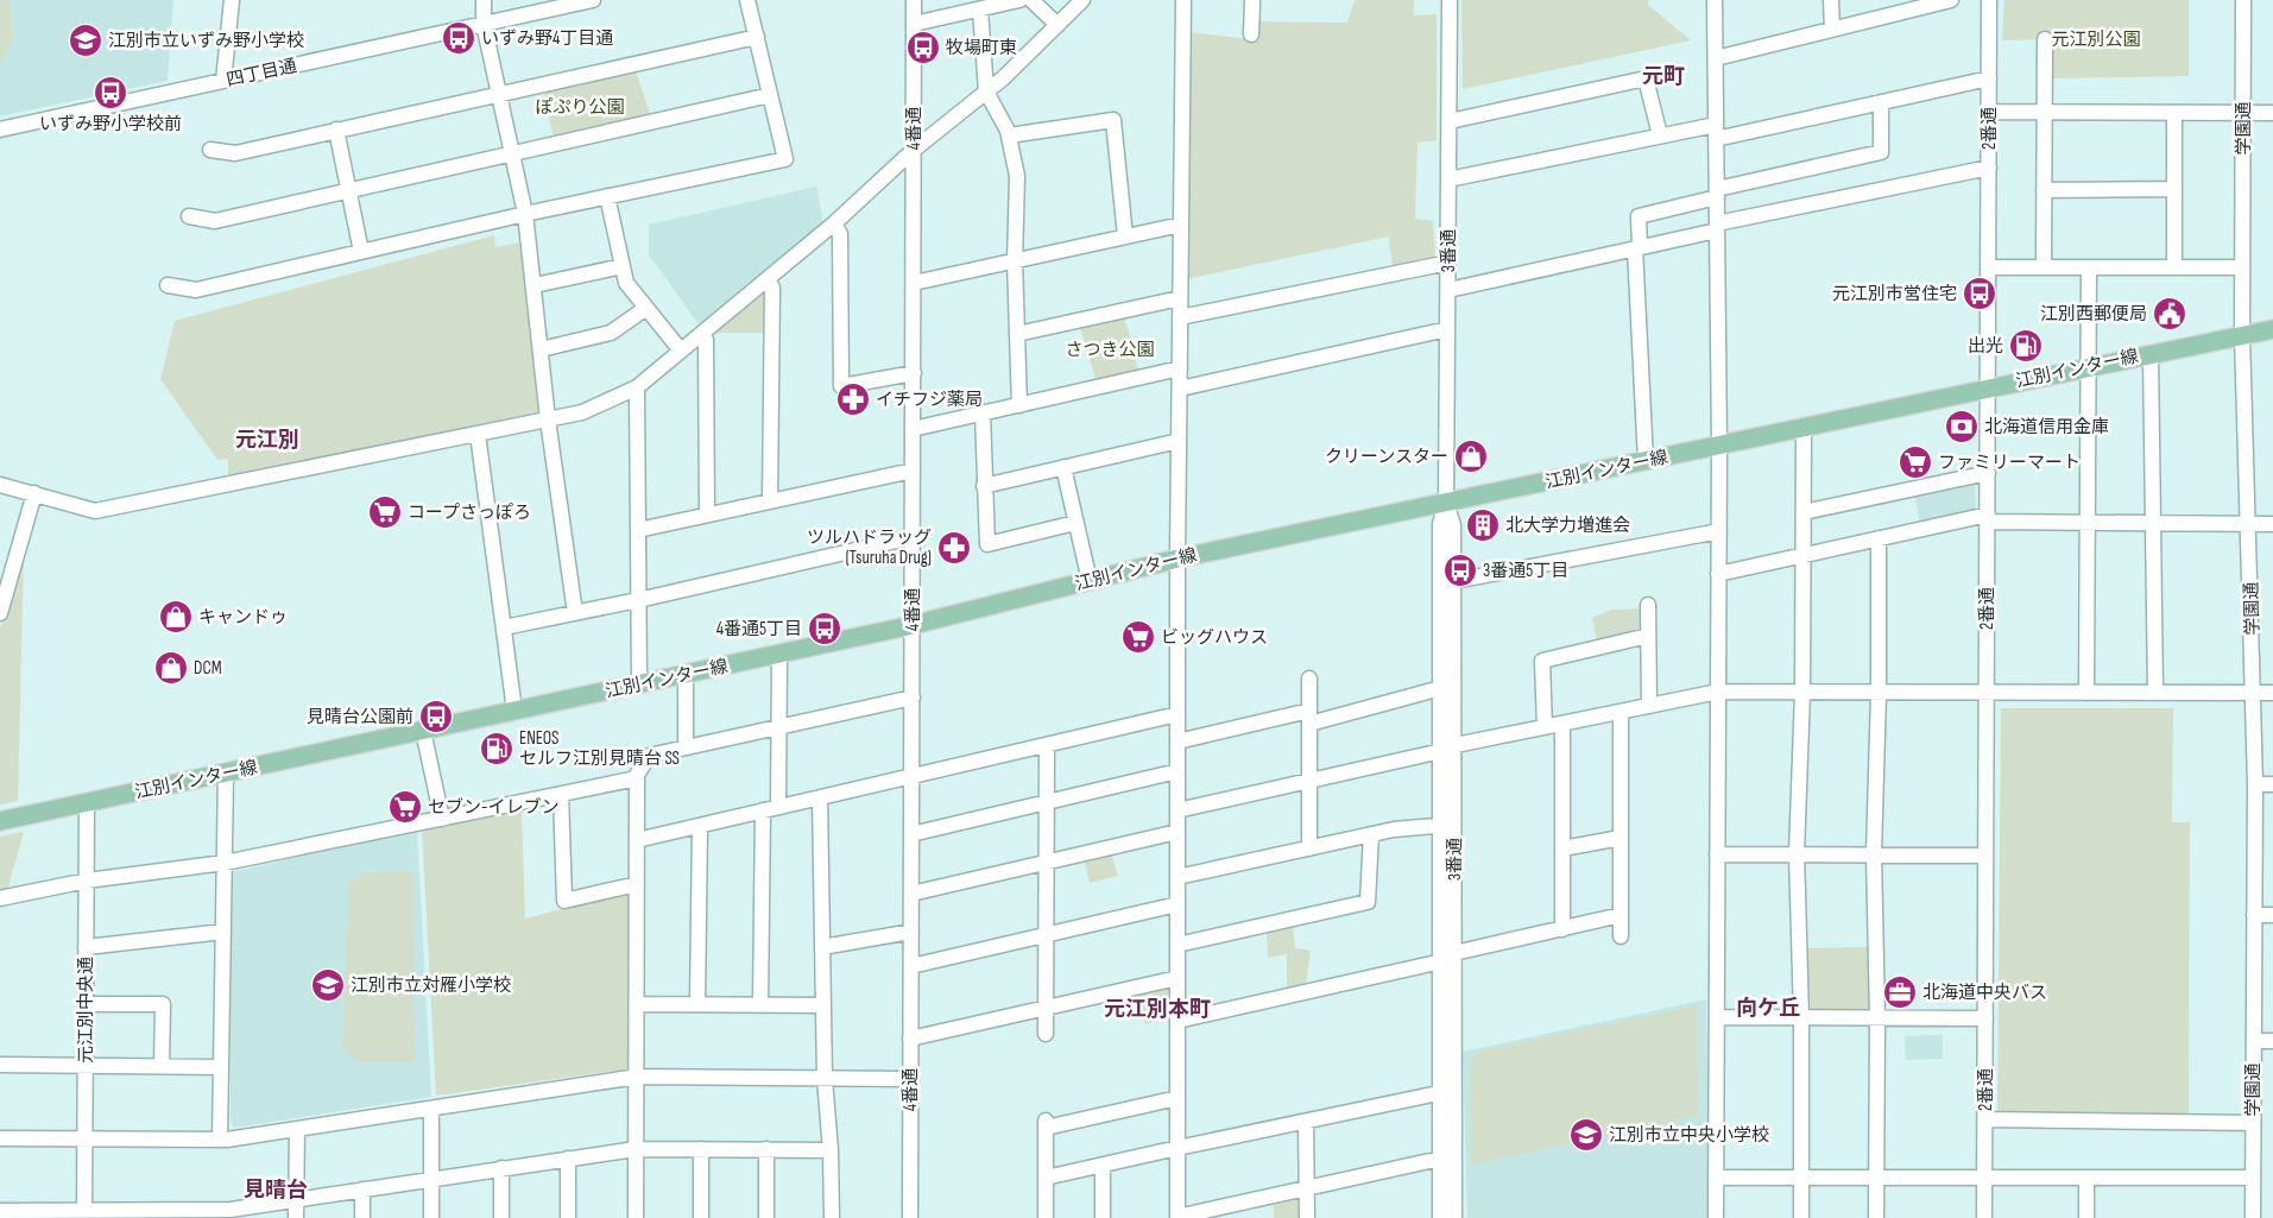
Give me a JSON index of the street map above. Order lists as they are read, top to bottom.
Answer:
{
  "streets": {
    "main road": ["江別インター線"],
    "street": [
      "四丁目通",
      "4番通",
      "2番通",
      "学園通",
      "3番通",
      "元江別中央通"
    ]
  },
  "crossings": [
    ["4番通", "江別インター線"],
    ["2番通", "江別インター線"],
    ["学園通", "江別インター線"],
    ["3番通", "江別インター線"],
    ["江別インター線", "元江別中央通"]
  ],
  "districts": [
    "元町",
    "元江別",
    "向ケ丘",
    "元江別本町",
    "見晴台"
  ],
  "parks": ["元江別公園", "ぽぷり公園", "さつき公園"],
  "places": {
    "bus stop": [
      "いずみ野4丁目通",
      "牧場町東",
      "いずみ野小学校前",
      "元江別市営住宅",
      "3番通5丁目",
      "4番通5丁目",
      "見晴台公園前"
    ],
    "school or university": ["江別市立いずみ野小学校", "江別市立対雁小学校", "江別市立中央小学校"],
    "public building": ["江別西郵便局"],
    "fuel station": ["出光", "ENEOS セルフ江別見晴台 SS"],
    "pharmacy": ["イチフジ薬局", "ツルハドラッグ (Tsuruha Drug)"],
    "bank": ["北海道信用金庫"],
    "shop": ["クリーンスター", "キャンドゥ", "DCM"],
    "supermarket": [
      "ファミリーマート",
      "コープさっぽろ",
      "ビッグハウス",
      "セブン-イレブン"
    ],
    "building": ["北大学力増進会"],
    "office": ["北海道中央バス"]
  }
}
